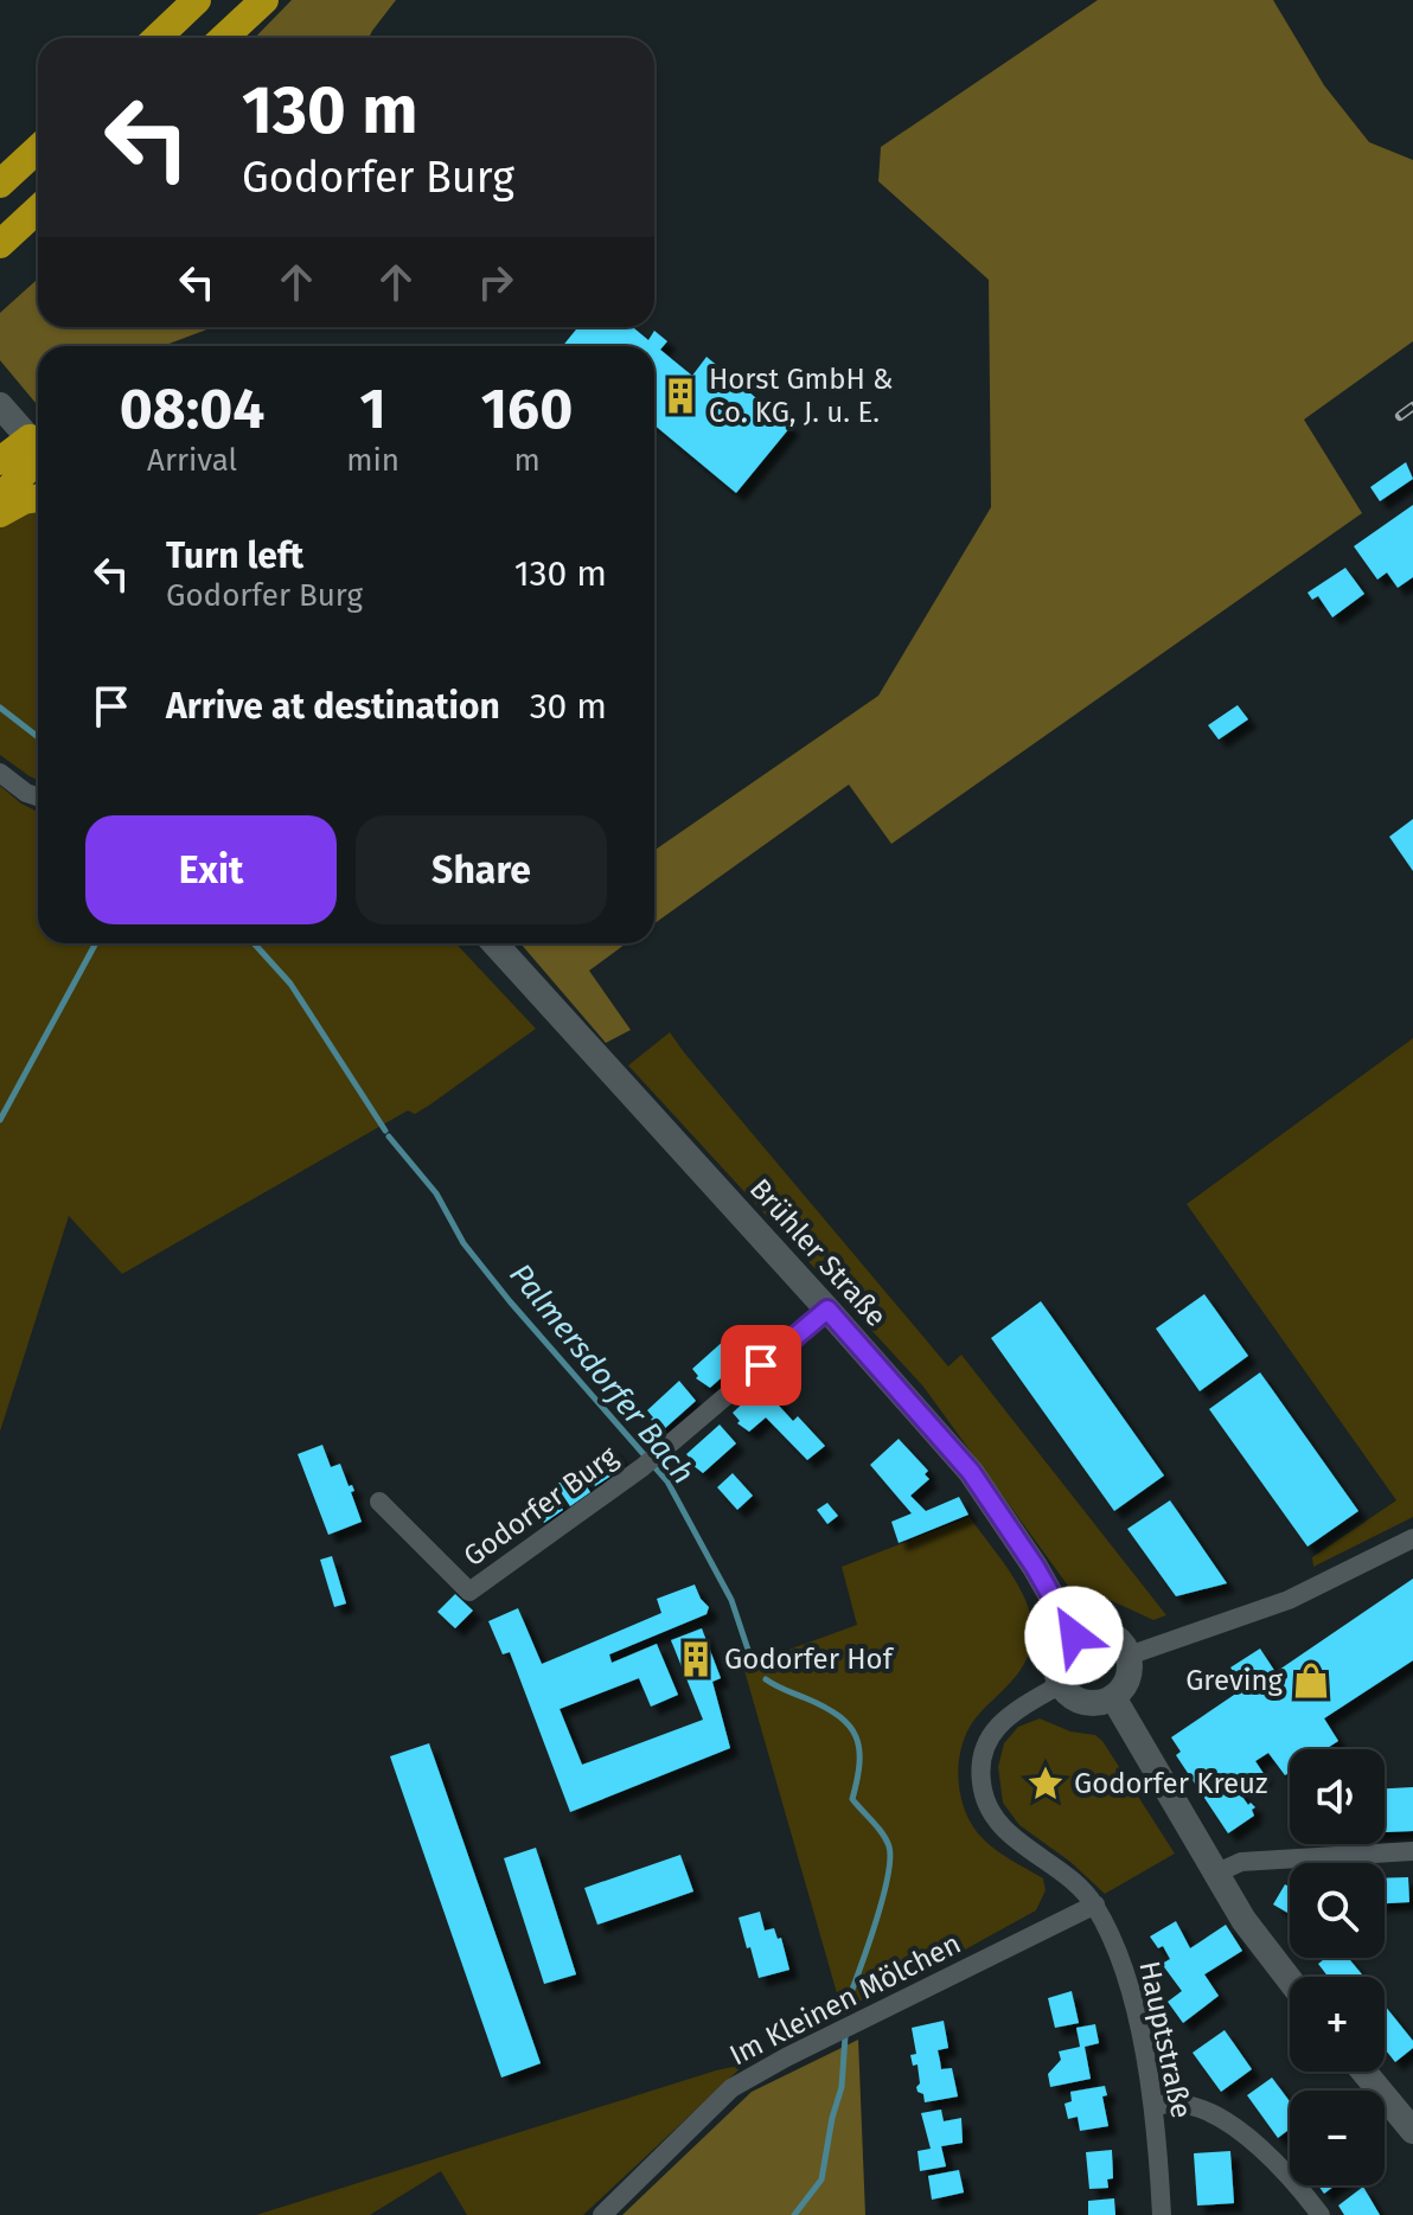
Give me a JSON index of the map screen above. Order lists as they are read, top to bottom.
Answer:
{
  "streets": {
    "main road": ["Brühler Straße"],
    "street": ["Godorfer Burg", "Im Kleinen Mölchen", "Hauptstraße"]
  },
  "crossings": [
    ["Brühler Straße", "Godorfer Burg"],
    ["Brühler Straße", "Hauptstraße"],
    ["Im Kleinen Mölchen", "Hauptstraße"]
  ],
  "water": ["Palmersdorfer Bach"],
  "places": {
    "building": ["Horst GmbH & Co. KG, J. u. E.", "Godorfer Hof"],
    "shop": ["Greving"],
    "place": ["Godorfer Kreuz"]
  },
  "page": {
    "turn": ["130 m", "Godorfer Burg"],
    "eta": [
      "08:04",
      "Arrival",
      "1",
      "min",
      "160",
      "m"
    ],
    "list": [
      {
        "name": "Turn left",
        "note": "Godorfer Burg",
        "value": "130 m"
      },
      {
        "name": "Arrive at destination",
        "value": "30 m"
      }
    ],
    "buttons": ["Exit", "Share"],
    "map_buttons": ["+", "−"]
  }
}
